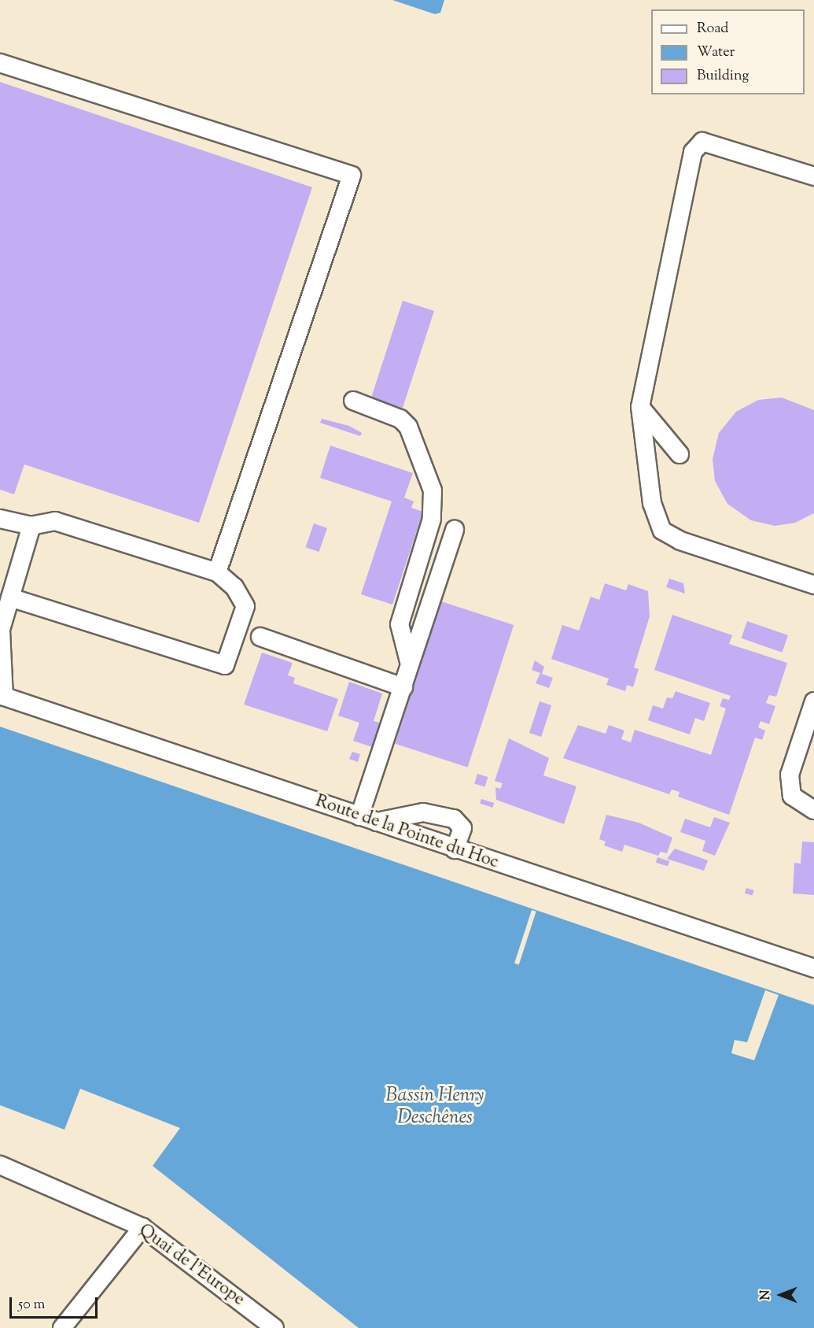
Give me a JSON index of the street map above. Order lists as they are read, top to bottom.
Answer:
{
  "streets": {
    "street": ["Route de la Pointe du Hoc", "Quai de l'Europe"]
  },
  "water": ["Bassin Henry Deschênes"],
  "legend": ["Road", "Water", "Building"],
  "scale_bar": "50 m",
  "north": "left"
}
